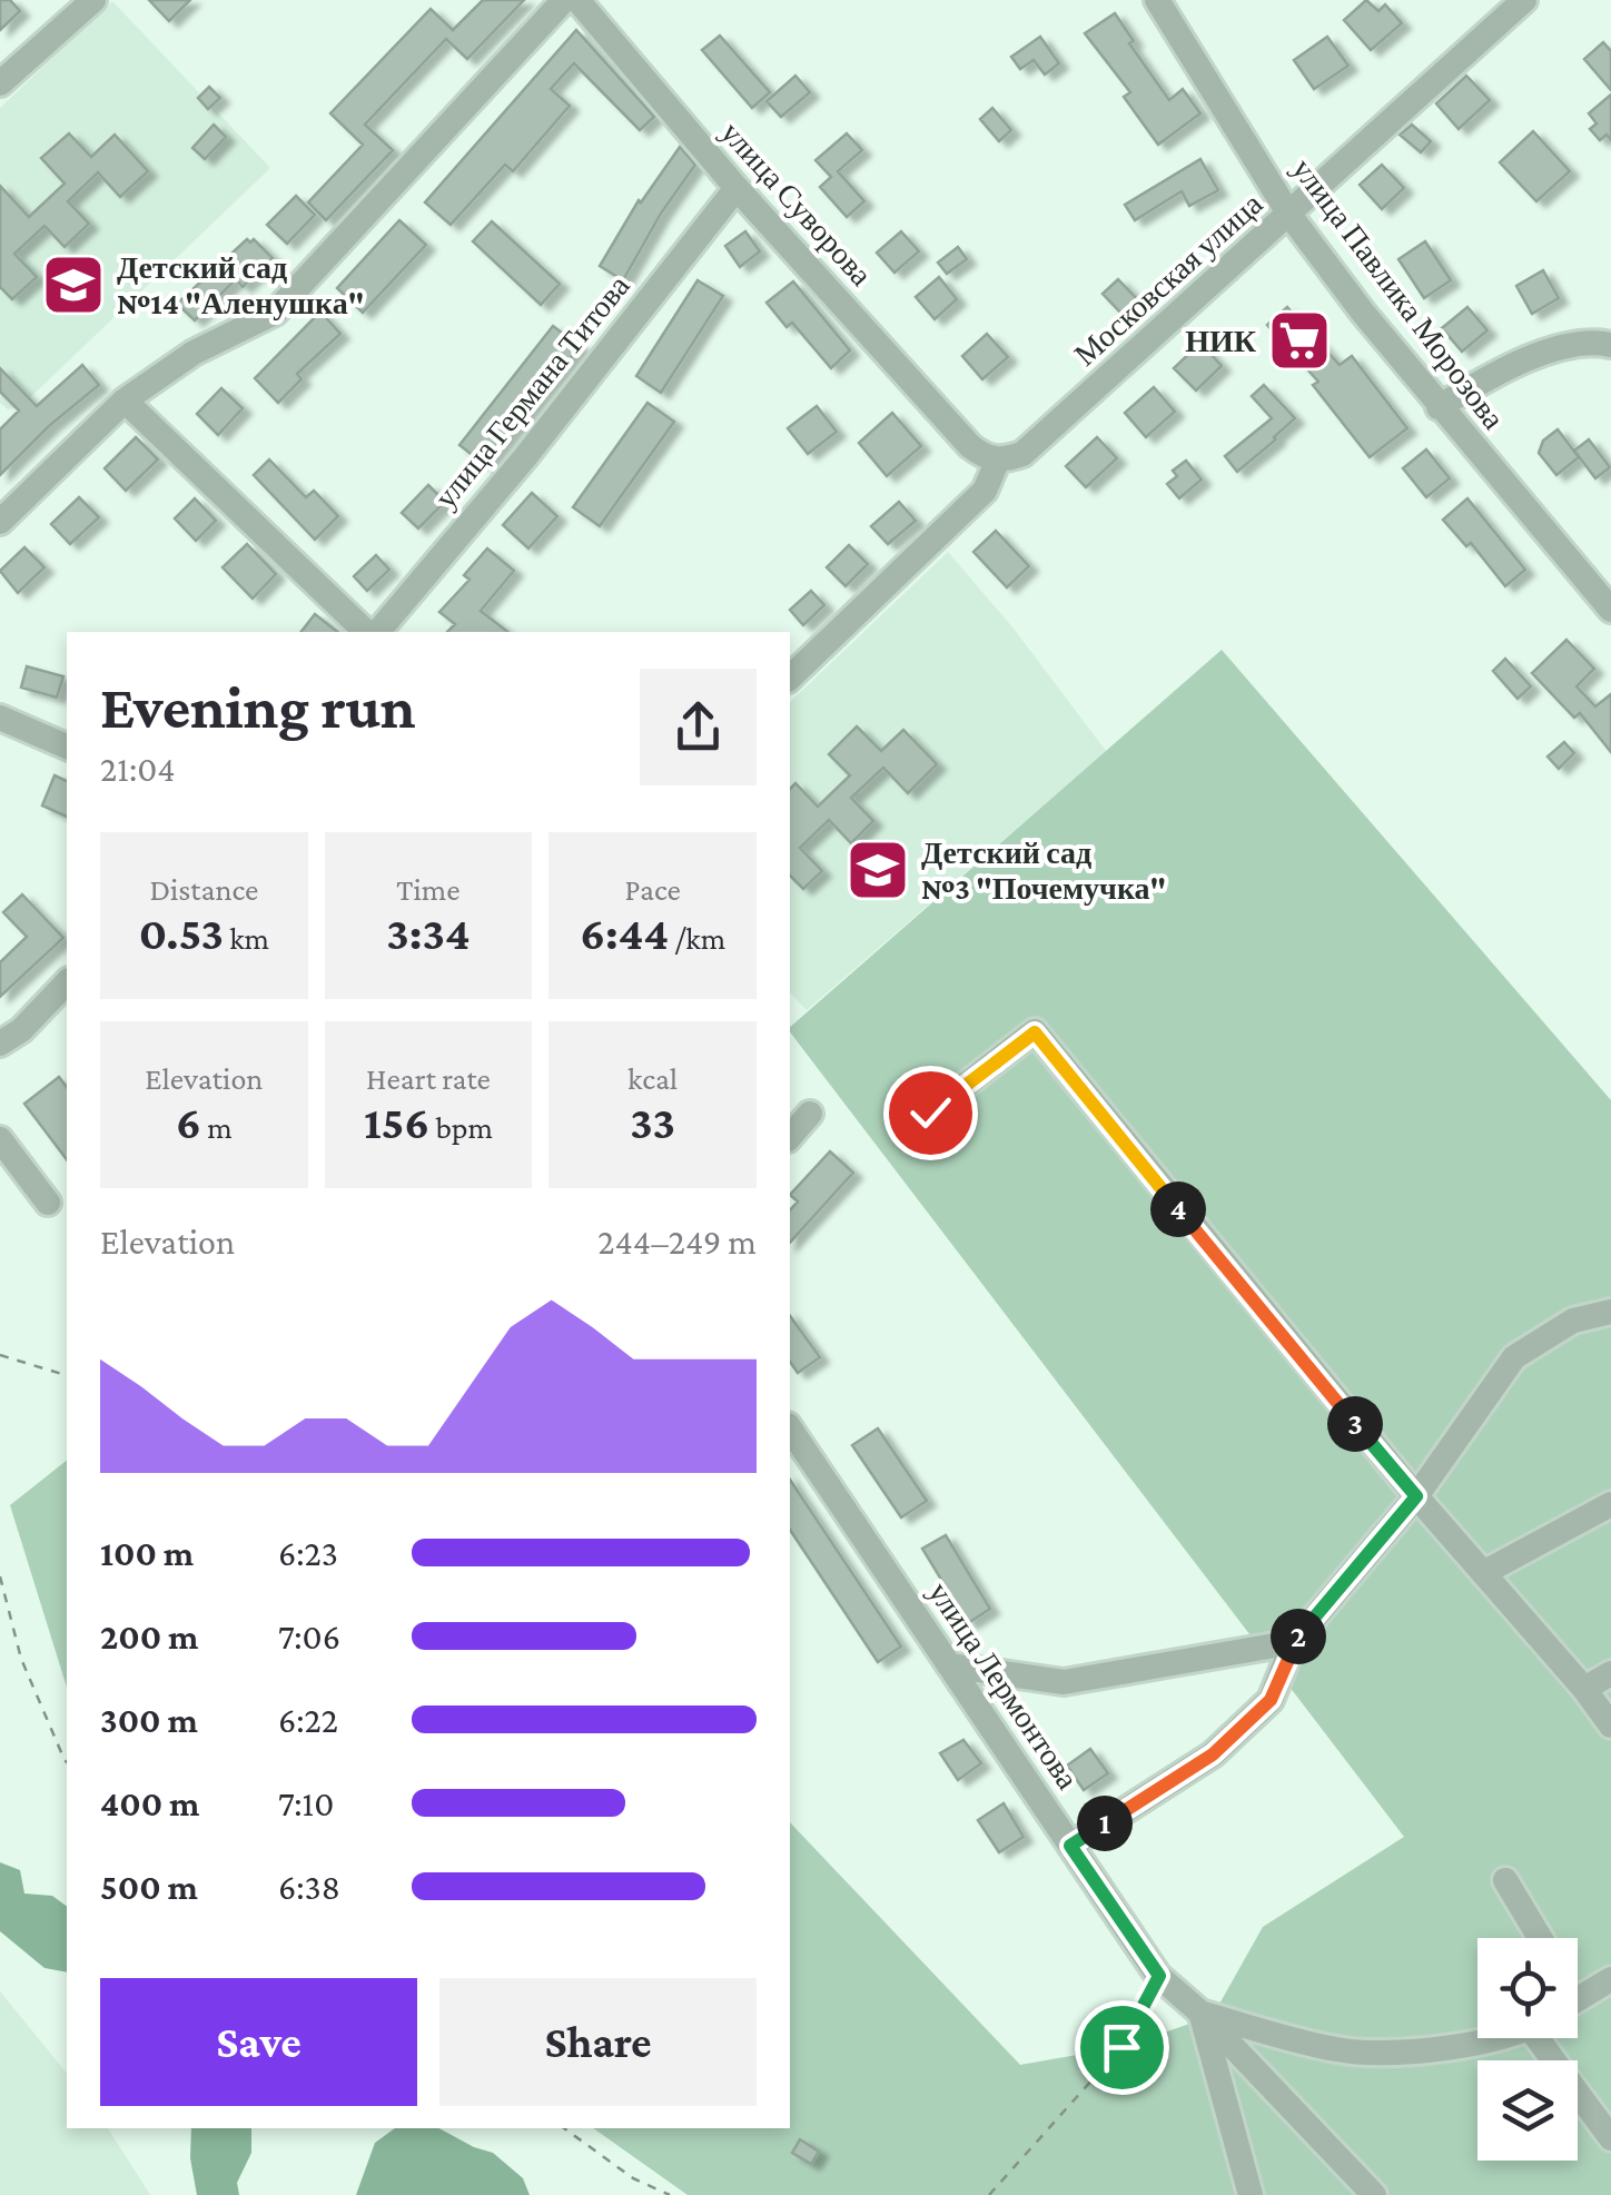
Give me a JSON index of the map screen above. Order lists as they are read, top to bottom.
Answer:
{
  "streets": {
    "street": [
      "улица Суворова",
      "Московская улица",
      "улица Павлика Морозова",
      "улица Германа Титова",
      "улица Лермонтова"
    ]
  },
  "crossings": [
    ["улица Суворова", "Московская улица"],
    ["улица Суворова", "улица Германа Титова"],
    ["Московская улица", "улица Павлика Морозова"]
  ],
  "places": {
    "school or university": ["Детский сад №14 \"Аленушка\"", "Детский сад №3 \"Почемучка\""],
    "supermarket": ["НИК"]
  },
  "page": {
    "heading": ["Evening run", "21:04"],
    "stats": [
      ["Distance", "0.53 km"],
      ["Time", "3:34"],
      ["Pace", "6:44 /km"],
      ["Elevation", "6 m"],
      ["Heart rate", "156 bpm"],
      ["kcal", "33"]
    ],
    "pins": [
      "4",
      "3",
      "2",
      "1"
    ],
    "chart": ["Elevation", "244–249 m"],
    "list": [
      {
        "name": "100 m",
        "note": "6:23"
      },
      {
        "name": "200 m",
        "note": "7:06"
      },
      {
        "name": "300 m",
        "note": "6:22"
      },
      {
        "name": "400 m",
        "note": "7:10"
      },
      {
        "name": "500 m",
        "note": "6:38"
      }
    ],
    "buttons": ["Save", "Share"]
  }
}
